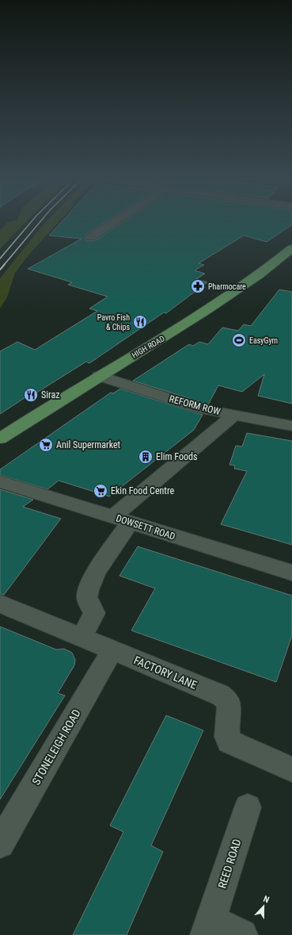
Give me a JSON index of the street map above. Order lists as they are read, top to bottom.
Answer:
{
  "streets": {
    "main road": ["HIGH ROAD"],
    "street": [
      "REFORM ROW",
      "DOWSETT ROAD",
      "FACTORY LANE",
      "STONELEIGH ROAD",
      "REED ROAD"
    ]
  },
  "crossings": [
    ["HIGH ROAD", "REFORM ROW"],
    ["FACTORY LANE", "STONELEIGH ROAD"]
  ],
  "places": {
    "pharmacy": ["Pharmocare"],
    "restaurant": ["Pavro Fish & Chips", "Siraz"],
    "sports": ["EasyGym"],
    "supermarket": ["Anil Supermarket", "Ekin Food Centre"],
    "building": ["Elim Foods"]
  },
  "north": "top"
}
